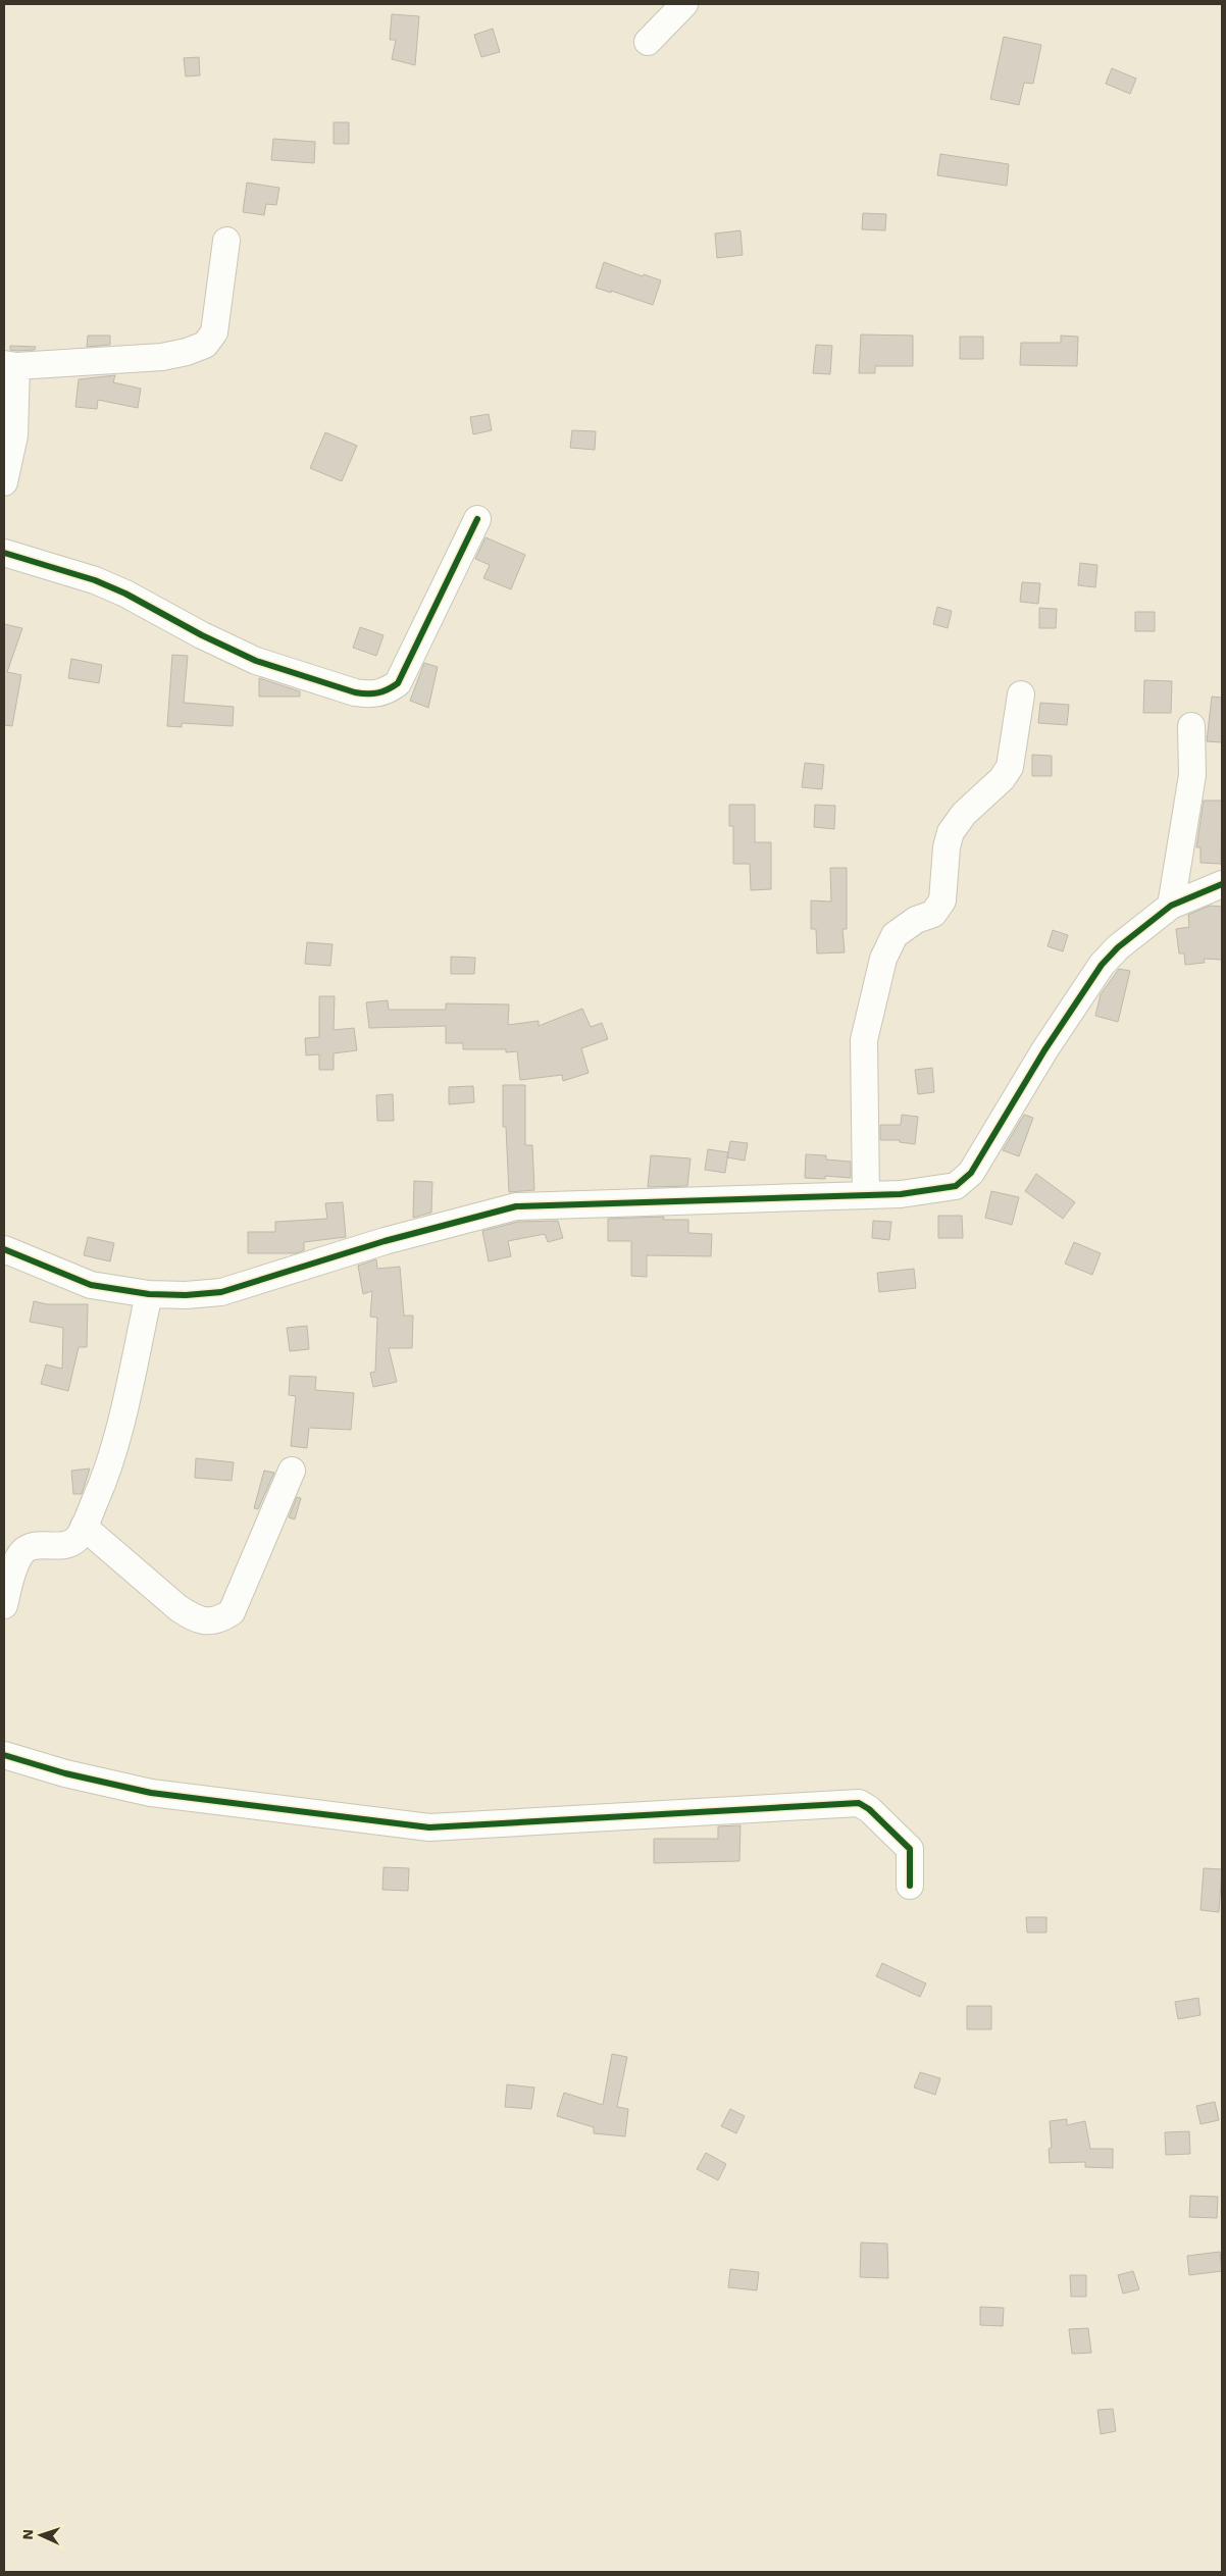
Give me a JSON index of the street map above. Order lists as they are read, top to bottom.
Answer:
{
  "north": "left"
}
